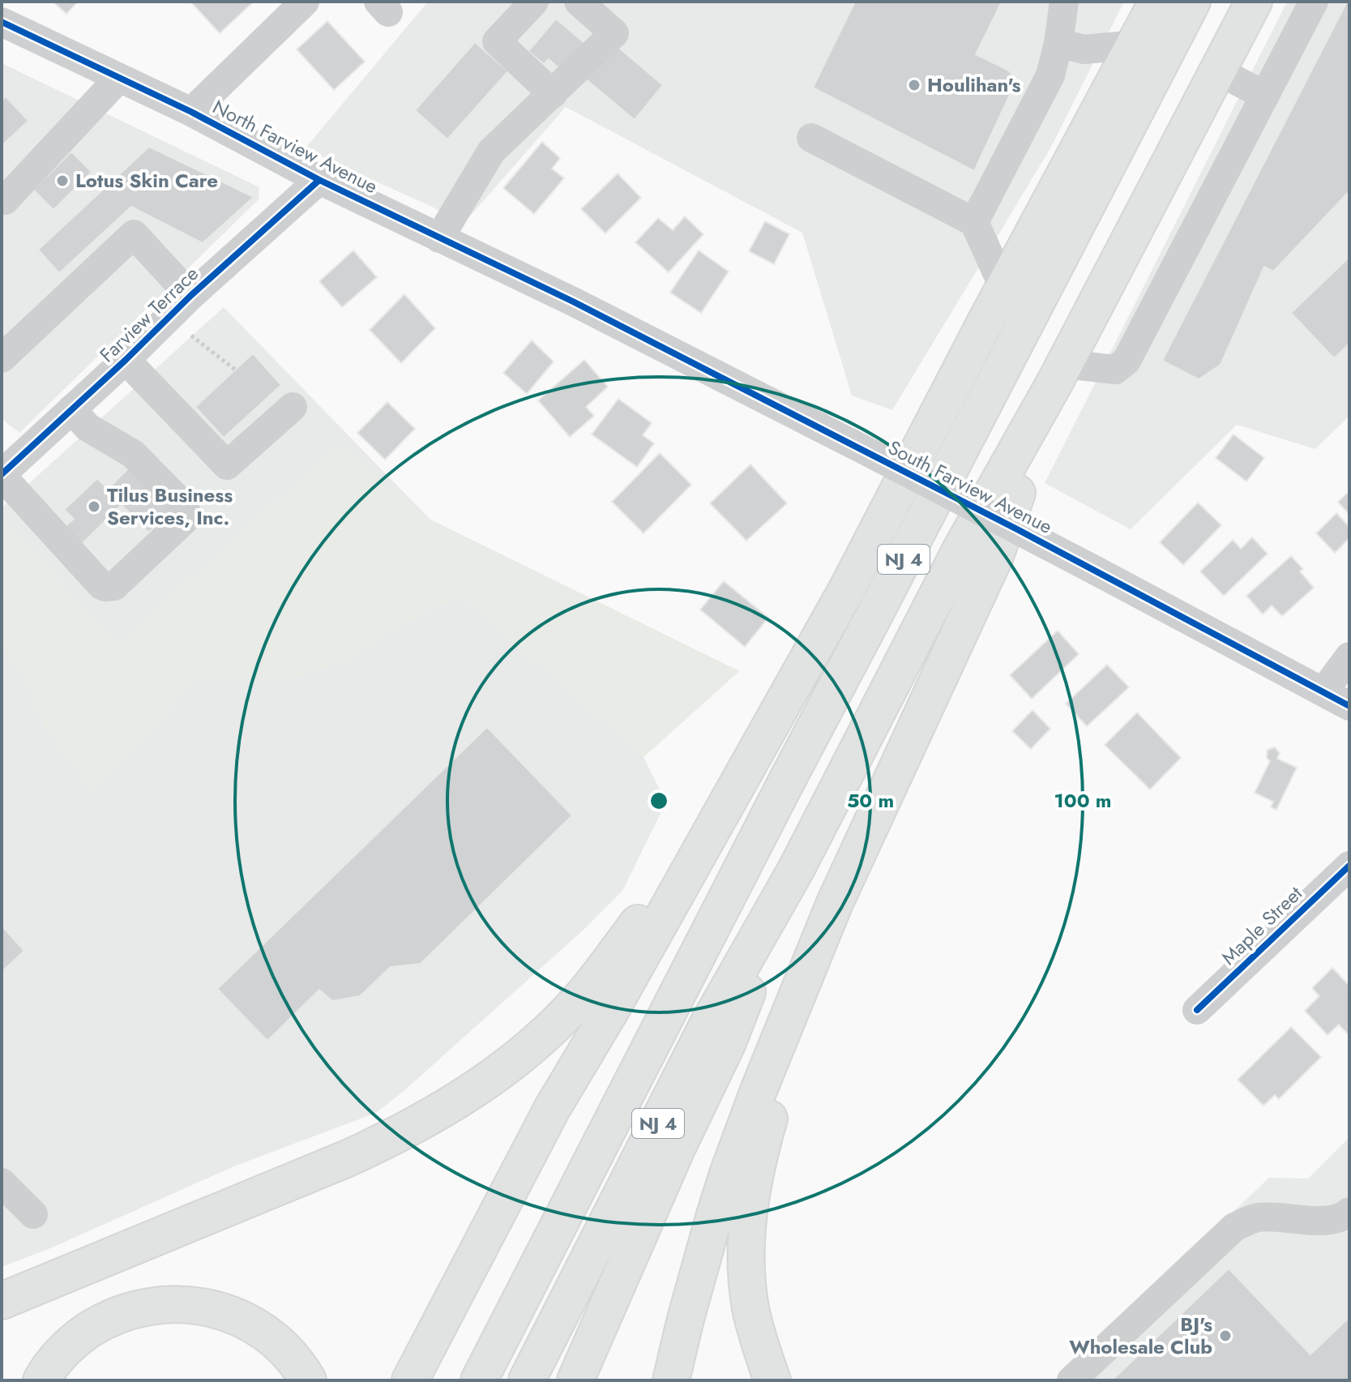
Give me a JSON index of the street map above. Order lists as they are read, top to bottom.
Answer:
{
  "streets": {
    "highway": ["NJ 4"],
    "street": [
      "North Farview Avenue",
      "Farview Terrace",
      "South Farview Avenue",
      "Maple Street"
    ]
  },
  "crossings": [
    ["North Farview Avenue", "Farview Terrace"],
    ["North Farview Avenue", "South Farview Avenue"]
  ],
  "places": [
    "Houlihan's",
    "Lotus Skin Care",
    "Tilus Business Services, Inc.",
    "BJ's Wholesale Club"
  ],
  "rings": ["50 m", "100 m"]
}
